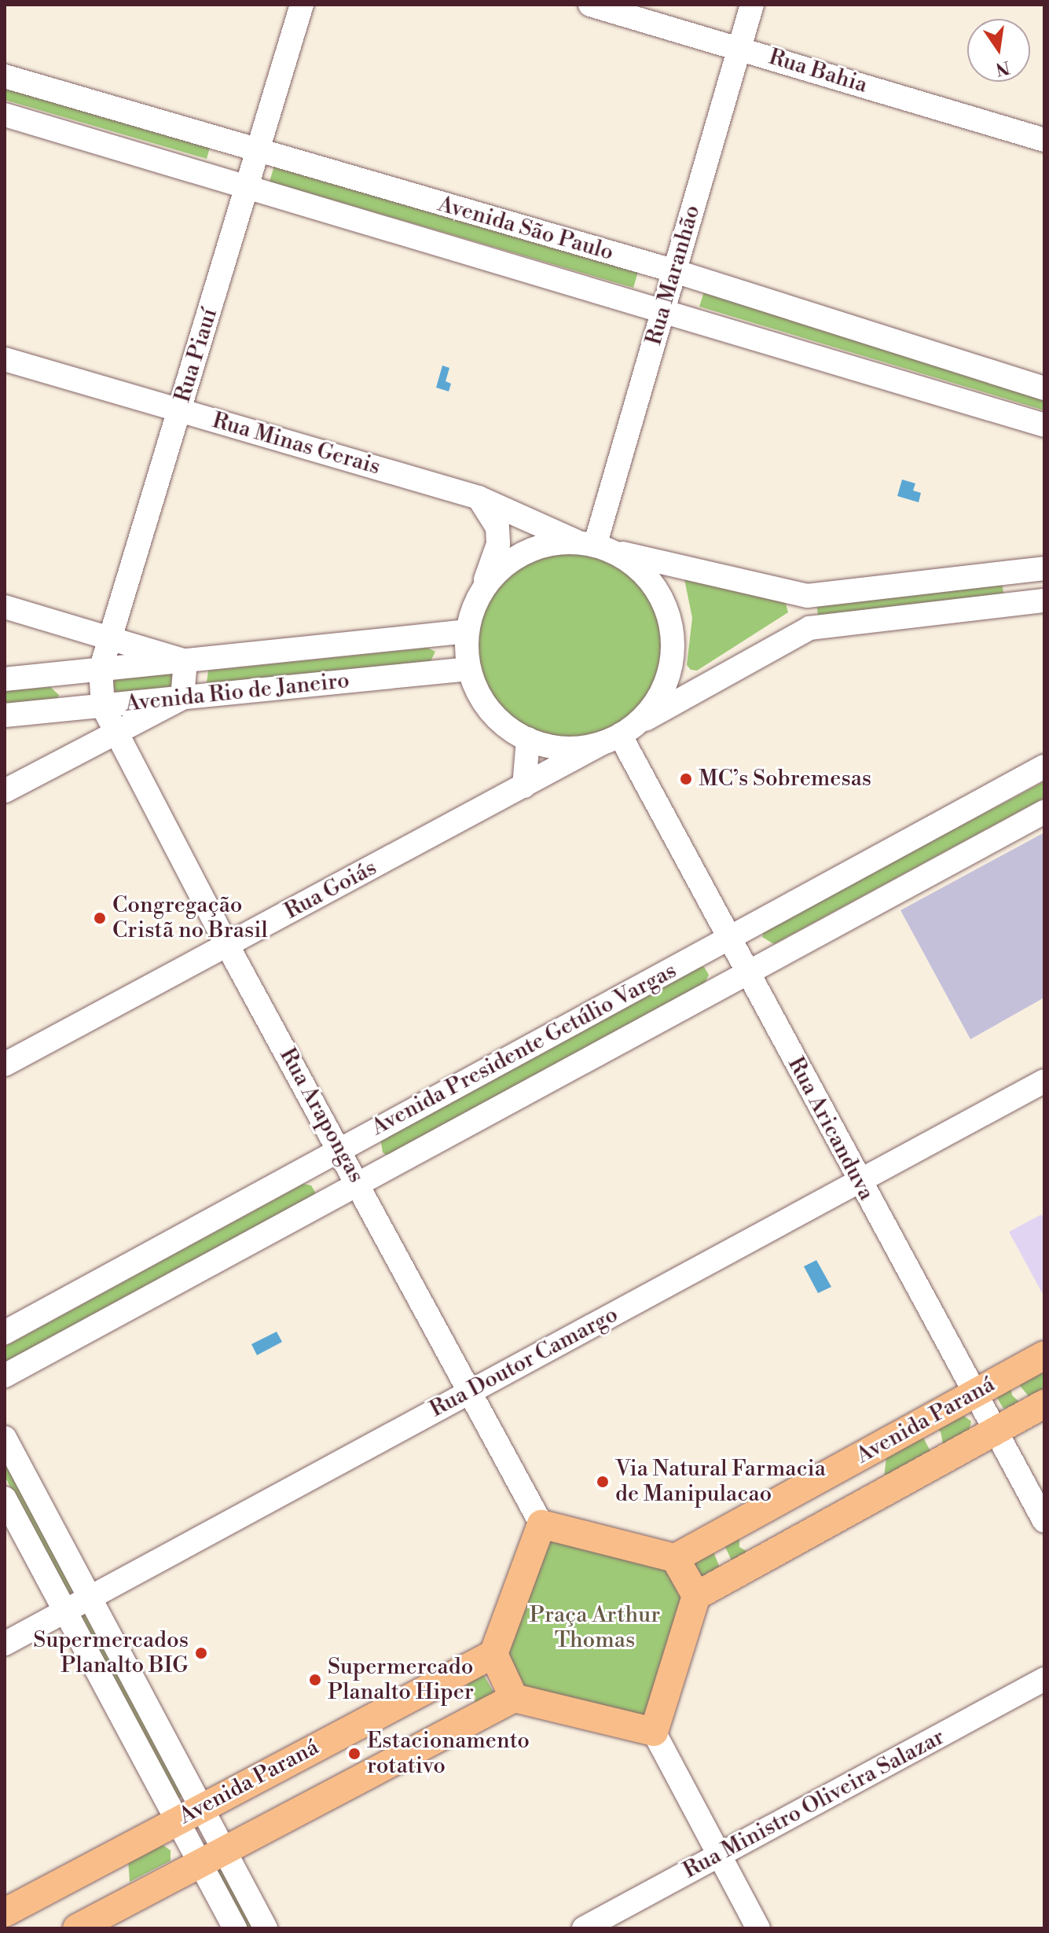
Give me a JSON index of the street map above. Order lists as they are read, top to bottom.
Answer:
{
  "streets": {
    "main road": ["Avenida Paraná"],
    "street": [
      "Rua Bahia",
      "Avenida São Paulo",
      "Rua Maranhão",
      "Rua Piauí",
      "Rua Minas Gerais",
      "Avenida Rio de Janeiro",
      "Rua Goiás",
      "Avenida Presidente Getúlio Vargas",
      "Rua Arapongas",
      "Rua Aricanduva",
      "Rua Doutor Camargo",
      "Rua Ministro Oliveira Salazar"
    ]
  },
  "crossings": [
    ["Rua Bahia", "Rua Maranhão"],
    ["Avenida São Paulo", "Rua Maranhão"],
    ["Avenida São Paulo", "Rua Piauí"],
    ["Rua Maranhão", "Rua Minas Gerais"],
    ["Rua Maranhão", "Avenida Rio de Janeiro"],
    ["Rua Maranhão", "Rua Goiás"],
    ["Rua Maranhão", "Rua Aricanduva"],
    ["Rua Piauí", "Rua Minas Gerais"],
    ["Rua Piauí", "Avenida Rio de Janeiro"],
    ["Rua Piauí", "Rua Arapongas"],
    ["Rua Minas Gerais", "Avenida Rio de Janeiro"],
    ["Rua Minas Gerais", "Rua Goiás"],
    ["Rua Minas Gerais", "Rua Aricanduva"],
    ["Avenida Rio de Janeiro", "Rua Goiás"],
    ["Avenida Rio de Janeiro", "Rua Arapongas"],
    ["Avenida Rio de Janeiro", "Rua Aricanduva"],
    ["Rua Goiás", "Rua Arapongas"],
    ["Rua Goiás", "Rua Aricanduva"],
    ["Avenida Presidente Getúlio Vargas", "Rua Arapongas"],
    ["Avenida Presidente Getúlio Vargas", "Rua Aricanduva"],
    ["Rua Arapongas", "Rua Doutor Camargo"],
    ["Rua Aricanduva", "Rua Doutor Camargo"],
    ["Rua Aricanduva", "Avenida Paraná"]
  ],
  "parks": ["Praça Arthur Thomas"],
  "places": [
    "MC’s Sobremesas",
    "Congregação Cristã no Brasil",
    "Via Natural Farmacia de Manipulacao",
    "Supermercados Planalto BIG",
    "Supermercado Planalto Hiper",
    "Estacionamento rotativo"
  ],
  "north": "bottom"
}
